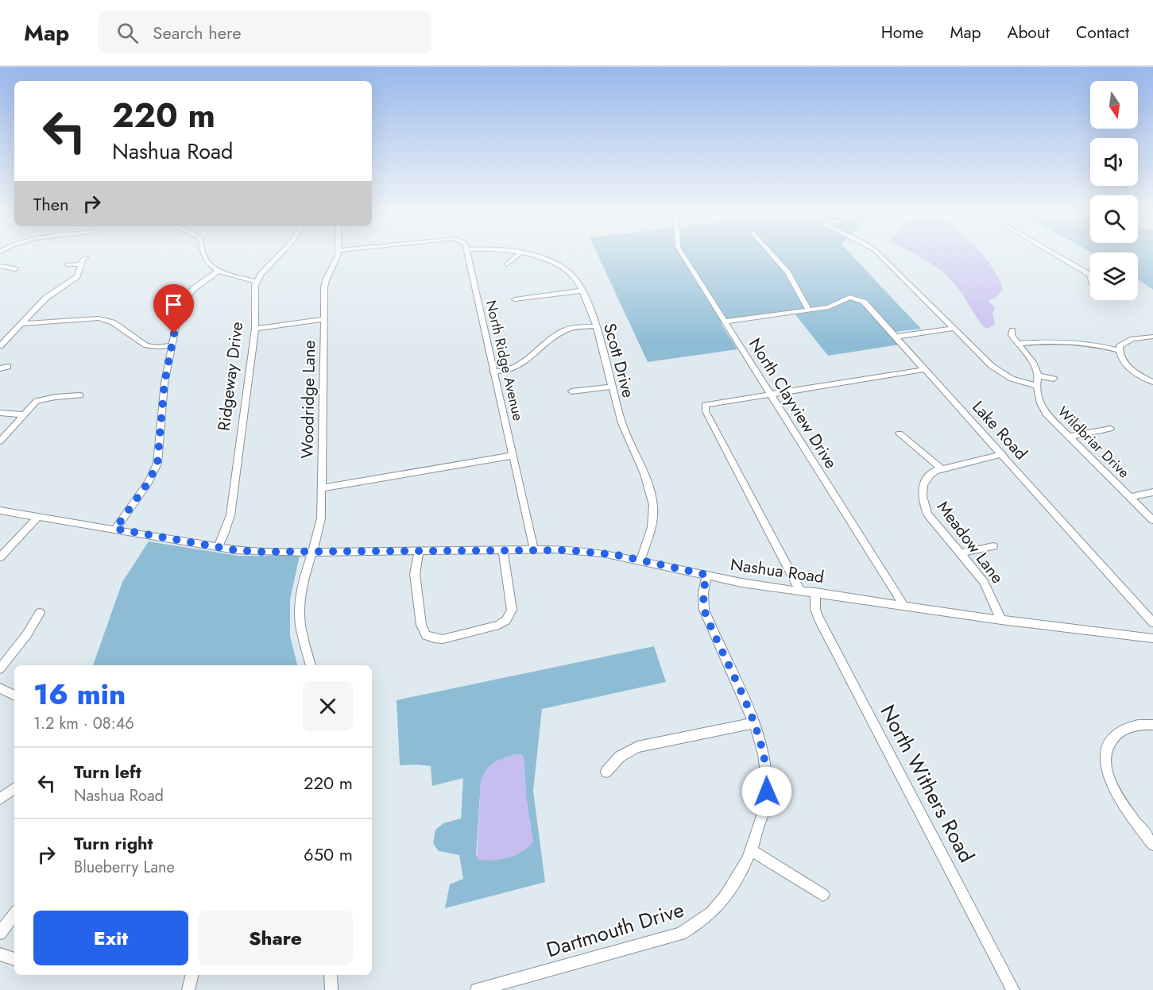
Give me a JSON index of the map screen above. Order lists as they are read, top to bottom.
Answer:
{
  "streets": {
    "street": [
      "North Ridge Avenue",
      "Scott Drive",
      "Ridgeway Drive",
      "Woodridge Lane",
      "North Clayview Drive",
      "Lake Road",
      "Wildbriar Drive",
      "Meadow Lane",
      "Nashua Road",
      "North Withers Road",
      "Dartmouth Drive"
    ]
  },
  "crossings": [
    ["North Ridge Avenue", "Nashua Road"],
    ["Scott Drive", "Nashua Road"],
    ["Ridgeway Drive", "Nashua Road"],
    ["Woodridge Lane", "Nashua Road"],
    ["North Clayview Drive", "Nashua Road"],
    ["Lake Road", "Meadow Lane"],
    ["Meadow Lane", "Nashua Road"],
    ["Nashua Road", "North Withers Road"],
    ["Nashua Road", "Dartmouth Drive"]
  ],
  "north": "bottom",
  "page": {
    "header": "Map",
    "search": "Search here",
    "nav": [
      "Home",
      "Map",
      "About",
      "Contact"
    ],
    "turn": ["220 m", "Nashua Road"],
    "then": "Then",
    "heading": ["16 min", "1.2 km · 08:46"],
    "list": [
      {
        "name": "Turn left",
        "note": "Nashua Road",
        "value": "220 m"
      },
      {
        "name": "Turn right",
        "note": "Blueberry Lane",
        "value": "650 m"
      }
    ],
    "buttons": ["Exit", "Share"]
  }
}
